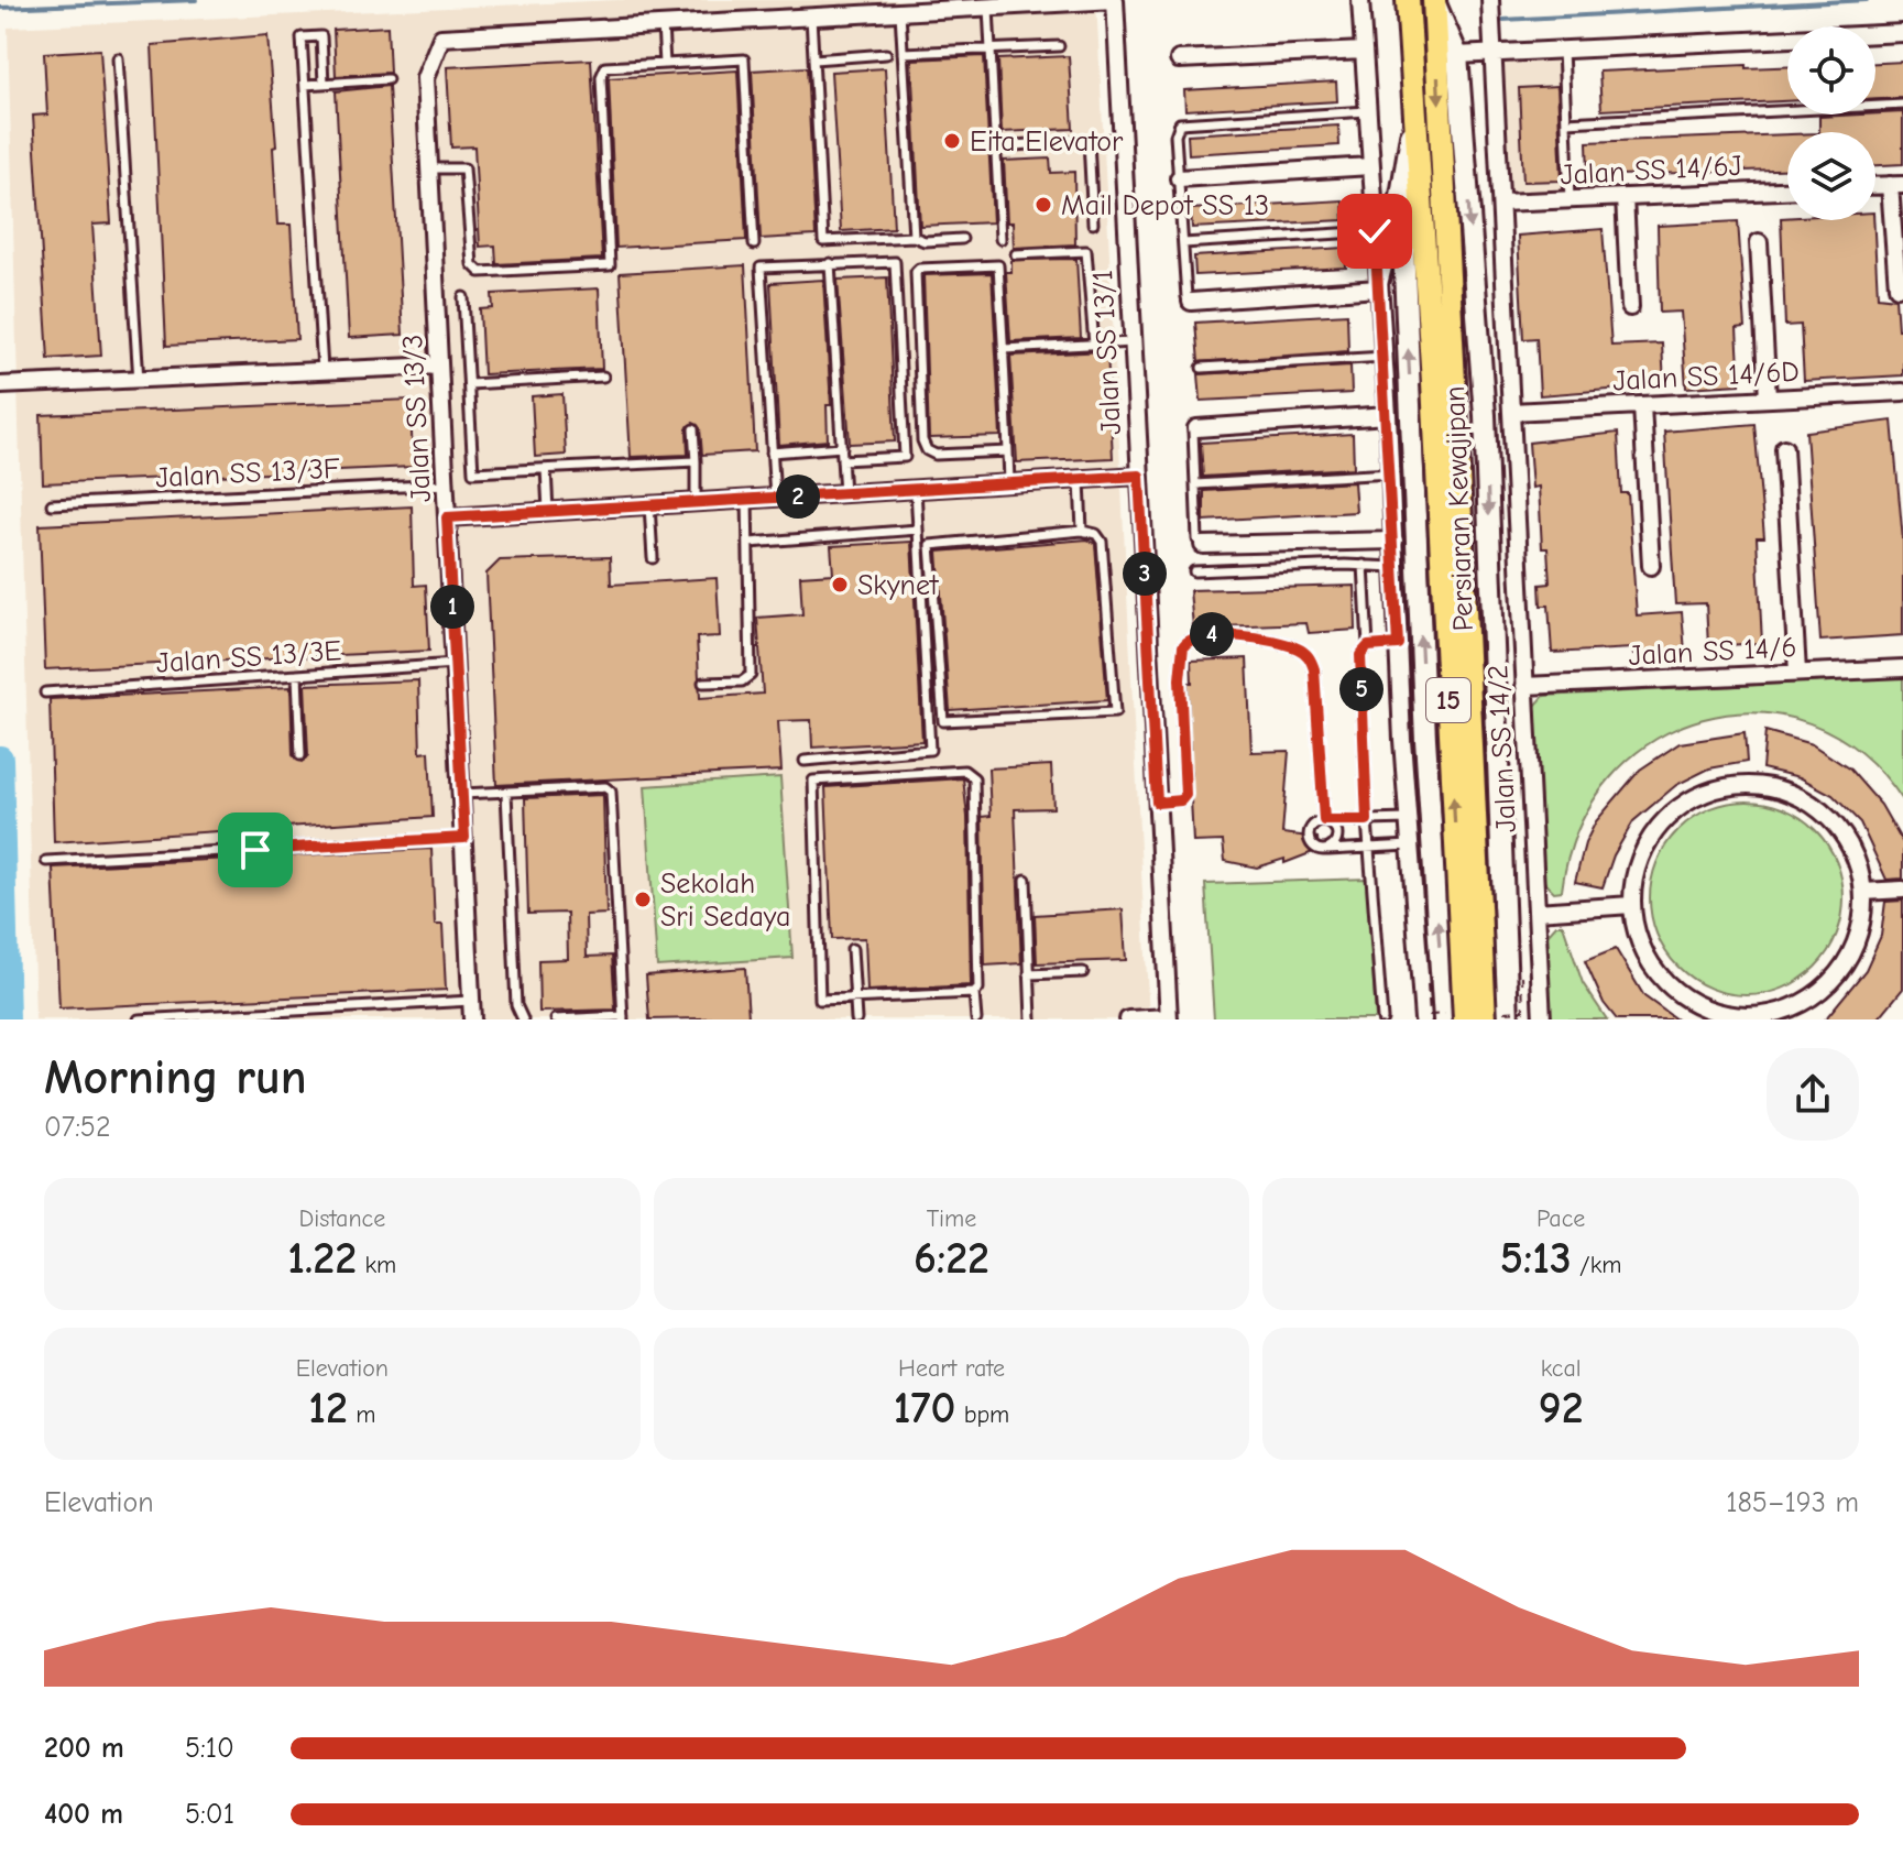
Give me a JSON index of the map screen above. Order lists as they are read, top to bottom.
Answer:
{
  "streets": {
    "main road": ["Persiaran Kewajipan", "15"],
    "street": [
      "Jalan SS 14/6J",
      "Jalan SS 13/1",
      "Jalan SS 14/6D",
      "Jalan SS 13/3",
      "Jalan SS 14/6",
      "Jalan SS 14/2"
    ],
    "lane": ["Jalan SS 13/3F", "Jalan SS 13/3E"]
  },
  "crossings": [
    ["Jalan SS 14/6J", "Jalan SS 14/2"],
    ["Jalan SS 14/6D", "Jalan SS 14/2"],
    ["Jalan SS 13/3", "Jalan SS 13/3F"],
    ["Jalan SS 13/3", "Jalan SS 13/3E"],
    ["Jalan SS 14/6", "Jalan SS 14/2"]
  ],
  "places": [
    "Eita Elevator",
    "Mail Depot SS 13",
    "Skynet",
    "Sekolah Sri Sedaya"
  ],
  "page": {
    "pins": [
      "2",
      "3",
      "1",
      "4",
      "5"
    ],
    "heading": ["Morning run", "07:52"],
    "stats": [
      ["Distance", "1.22 km"],
      ["Time", "6:22"],
      ["Pace", "5:13 /km"],
      ["Elevation", "12 m"],
      ["Heart rate", "170 bpm"],
      ["kcal", "92"]
    ],
    "chart": ["Elevation", "185–193 m"],
    "list": [
      {
        "name": "200 m",
        "note": "5:10"
      },
      {
        "name": "400 m",
        "note": "5:01"
      }
    ]
  }
}
